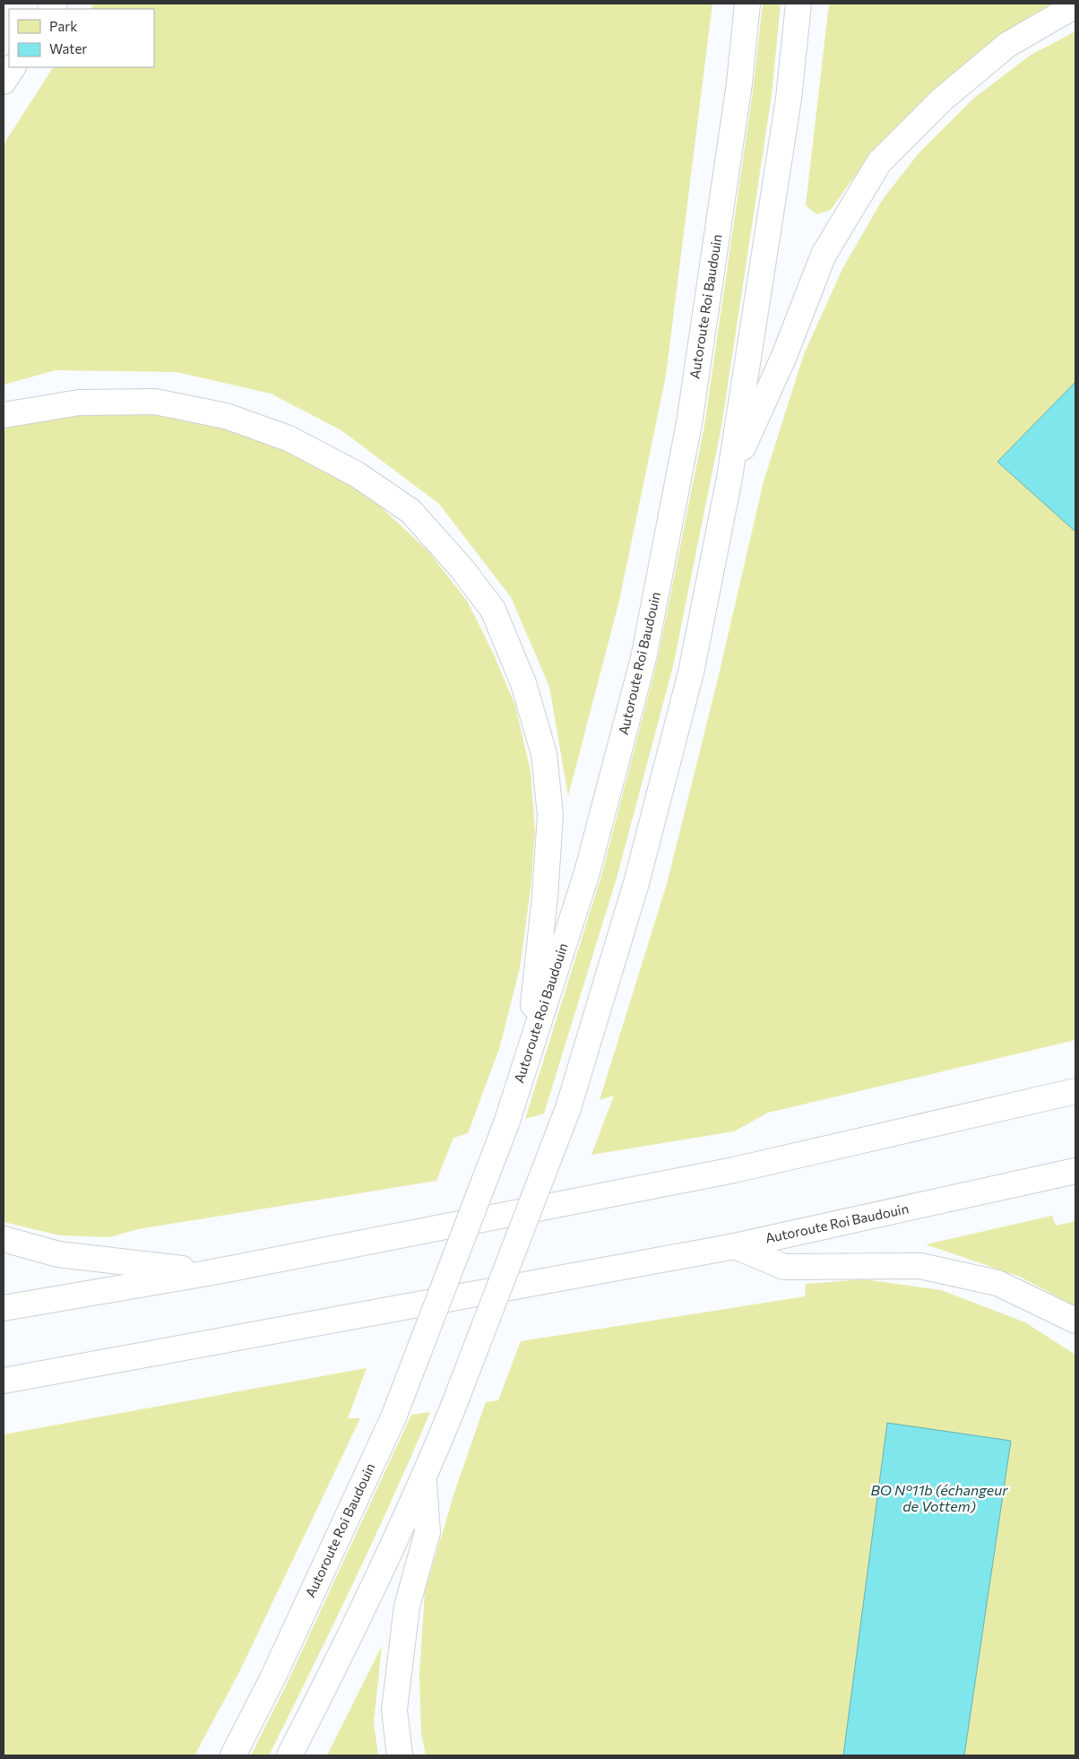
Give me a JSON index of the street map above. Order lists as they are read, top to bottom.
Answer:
{
  "streets": {
    "highway": ["Autoroute Roi Baudouin"]
  },
  "water": ["BO N°11b (échangeur de Vottem)"],
  "legend": ["Park", "Water"]
}
